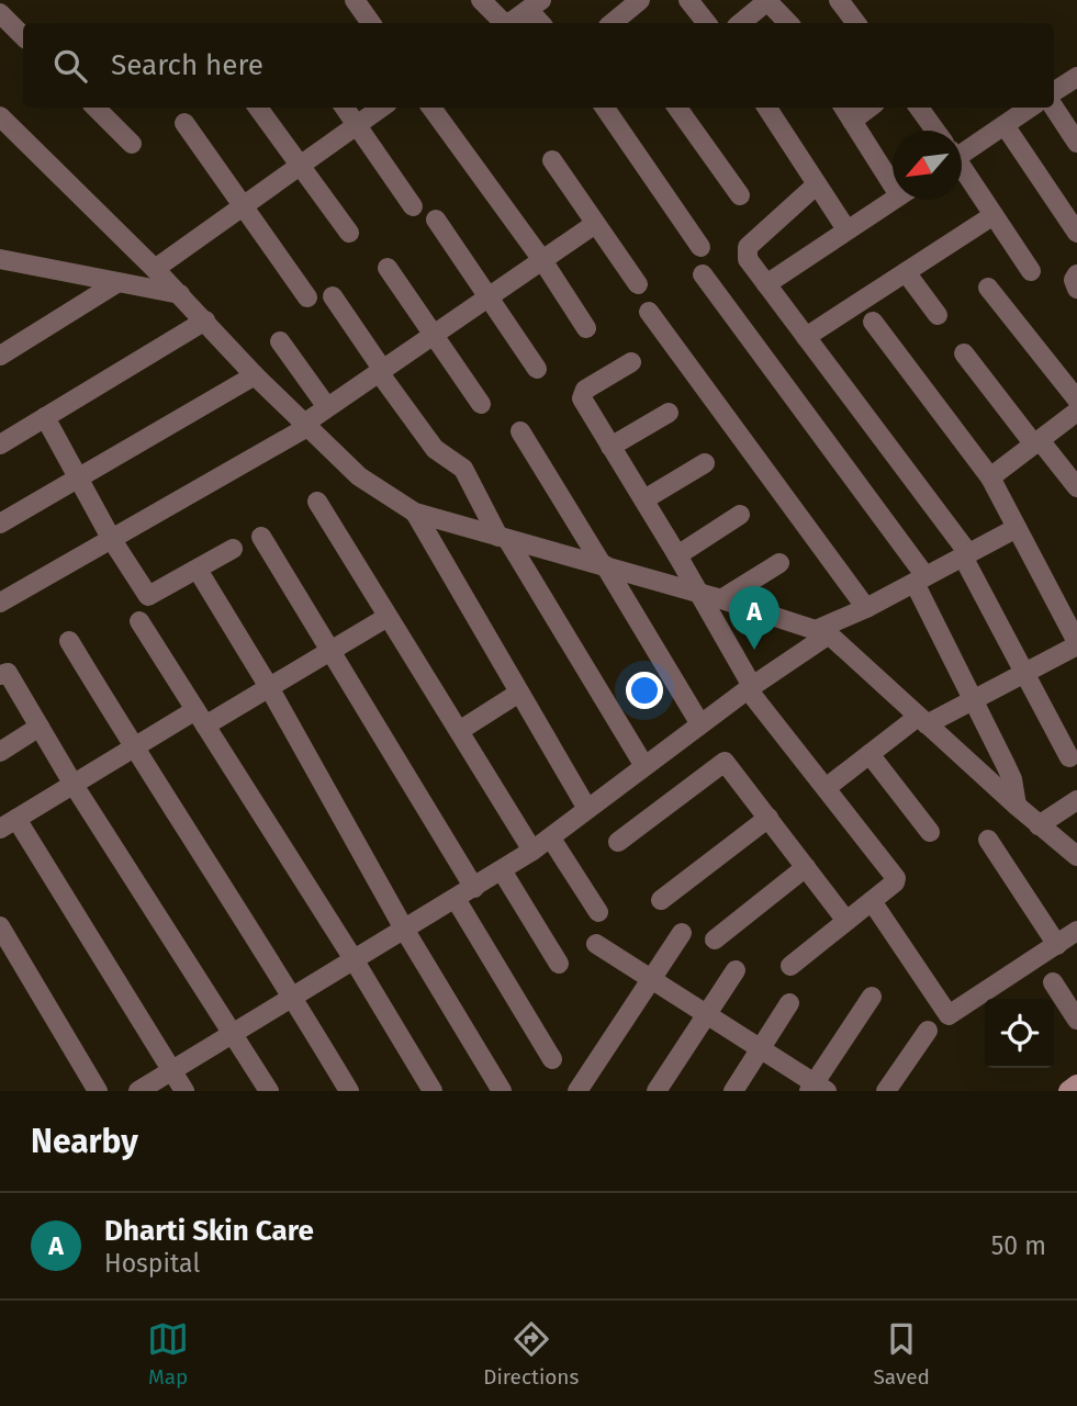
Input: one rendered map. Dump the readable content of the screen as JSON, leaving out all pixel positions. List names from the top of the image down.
{
  "north": "bottom left",
  "page": {
    "search": "Search here",
    "pins": "A",
    "heading": "Nearby",
    "list": [
      {
        "mark": "A",
        "name": "Dharti Skin Care",
        "note": "Hospital",
        "value": "50 m"
      }
    ],
    "nav": ["Map", "Directions", "Saved"]
  }
}
